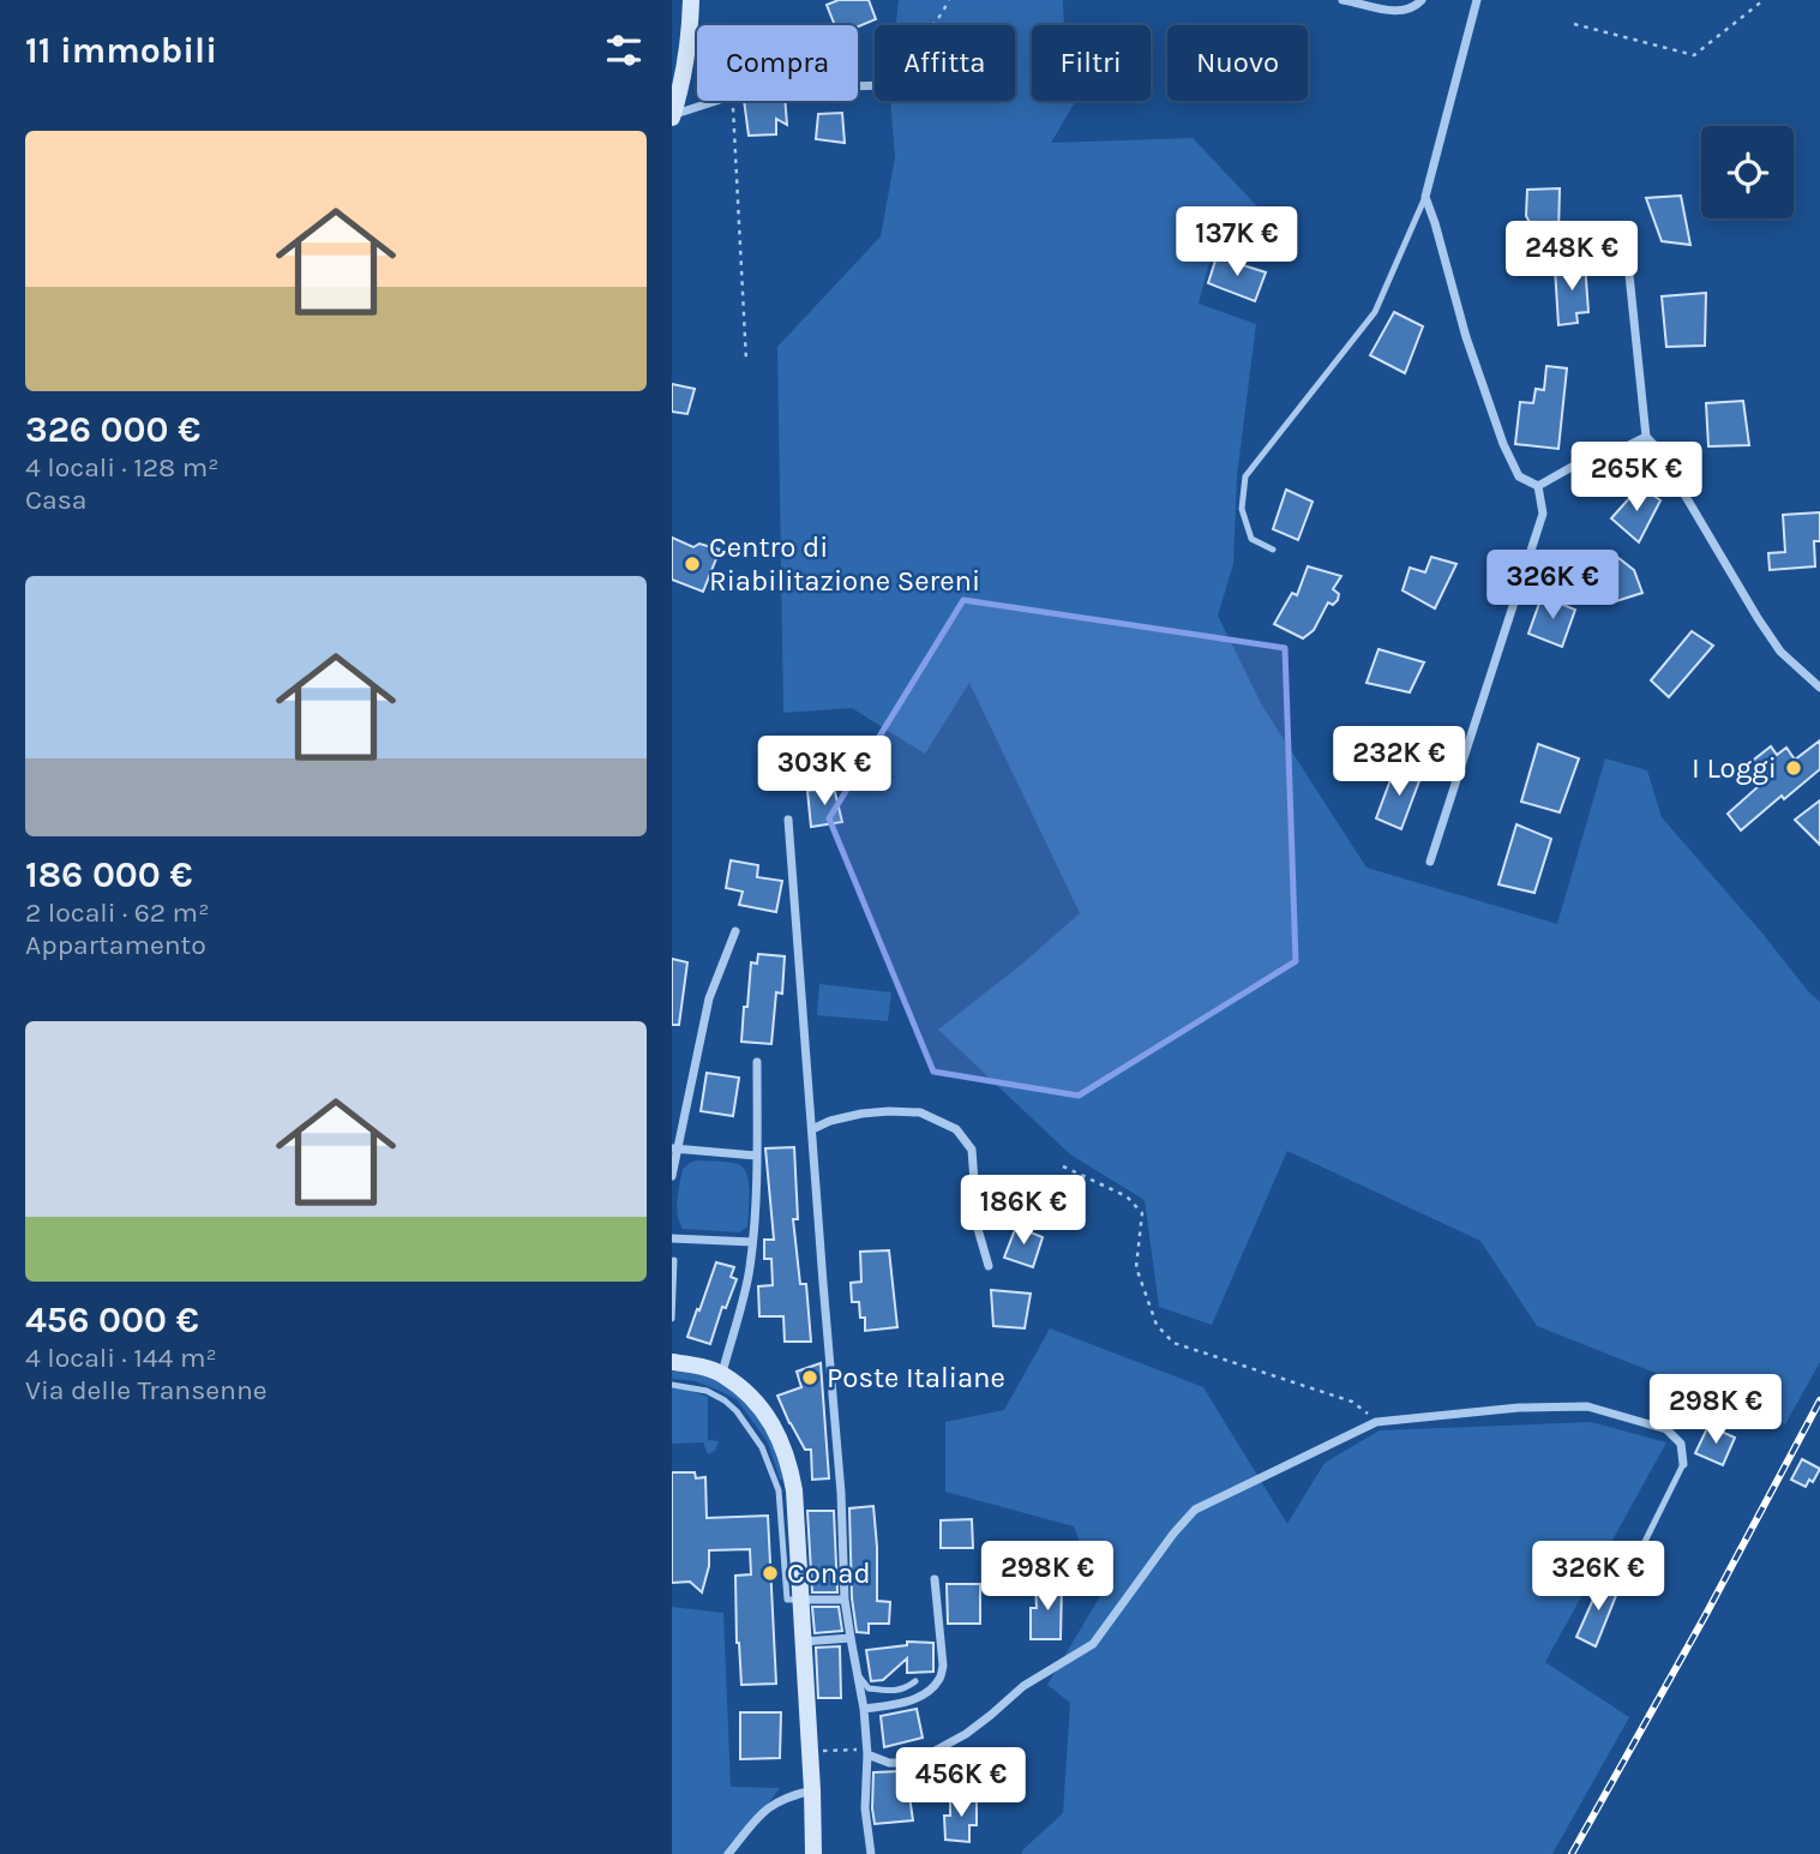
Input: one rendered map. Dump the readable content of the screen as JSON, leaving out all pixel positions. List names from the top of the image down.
{
  "places": [
    "Centro di Riabilitazione Sereni",
    "I Loggi",
    "Poste Italiane",
    "Conad"
  ],
  "page": {
    "heading": "11 immobili",
    "chip": [
      "Compra",
      "Affitta",
      "Filtri",
      "Nuovo"
    ],
    "list": [
      {
        "name": "326 000 €",
        "note": "4 locali · 128 m² · Casa"
      },
      {
        "name": "186 000 €",
        "note": "2 locali · 62 m² · Appartamento"
      },
      {
        "name": "456 000 €",
        "note": "4 locali · 144 m² · Via delle Transenne"
      }
    ],
    "price": [
      "137K €",
      "248K €",
      "265K €",
      "326K €",
      "232K €",
      "303K €",
      "186K €",
      "298K €",
      "298K €",
      "326K €",
      "456K €"
    ]
  }
}
